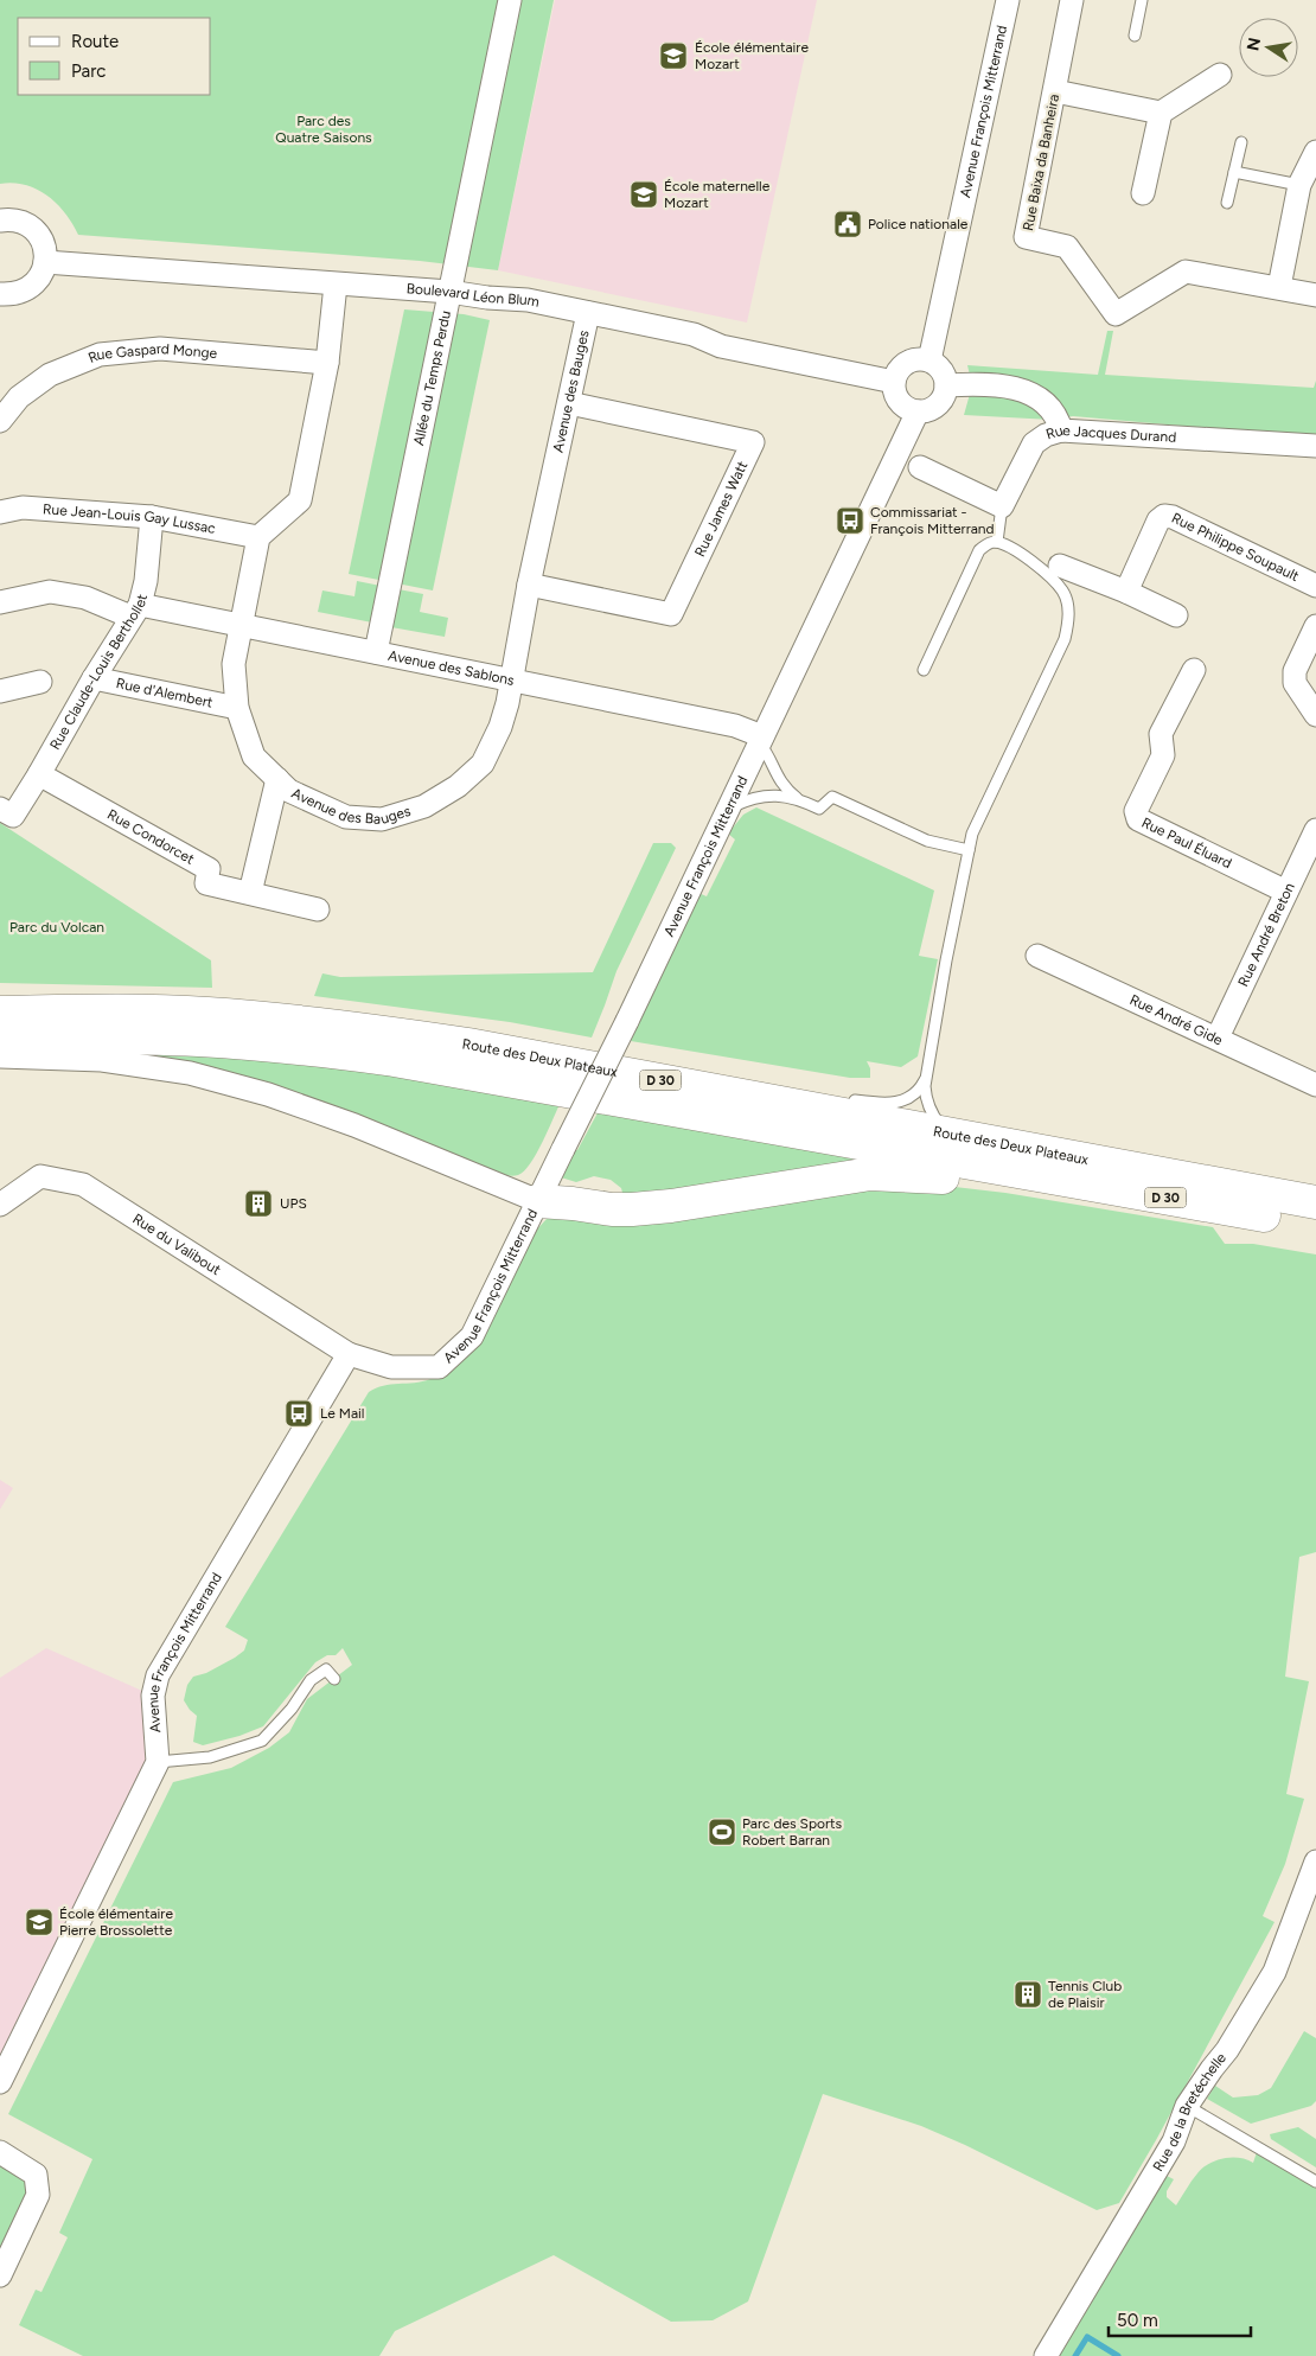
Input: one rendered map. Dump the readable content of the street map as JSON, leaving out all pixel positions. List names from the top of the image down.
{
  "streets": {
    "main road": ["Route des Deux Plateaux", "D 30"],
    "street": [
      "Avenue François Mitterrand",
      "Rue Baixa da Banheira",
      "Boulevard Léon Blum",
      "Rue Gaspard Monge",
      "Allée du Temps Perdu",
      "Avenue des Bauges",
      "Rue Jacques Durand",
      "Rue James Watt",
      "Rue Jean-Louis Gay Lussac",
      "Rue Philippe Soupault",
      "Avenue des Sablons",
      "Rue Claude-Louis Berthollet",
      "Rue d'Alembert",
      "Rue Condorcet",
      "Rue Paul Éluard",
      "Rue André Breton",
      "Rue André Gide",
      "Rue du Valibout",
      "Rue de la Bretéchelle"
    ]
  },
  "crossings": [
    ["Avenue François Mitterrand", "Boulevard Léon Blum"],
    ["Avenue François Mitterrand", "Avenue des Sablons"],
    ["Avenue François Mitterrand", "Rue du Valibout"],
    ["Boulevard Léon Blum", "Allée du Temps Perdu"],
    ["Boulevard Léon Blum", "Avenue des Bauges"],
    ["Allée du Temps Perdu", "Avenue des Sablons"],
    ["Avenue des Bauges", "Rue James Watt"],
    ["Avenue des Bauges", "Rue Jean-Louis Gay Lussac"],
    ["Avenue des Bauges", "Avenue des Sablons"],
    ["Avenue des Bauges", "Rue d'Alembert"],
    ["Rue Jean-Louis Gay Lussac", "Rue Claude-Louis Berthollet"],
    ["Avenue des Sablons", "Rue Claude-Louis Berthollet"],
    ["Rue Claude-Louis Berthollet", "Rue d'Alembert"],
    ["Rue Claude-Louis Berthollet", "Rue Condorcet"],
    ["Rue Paul Éluard", "Rue André Breton"],
    ["Rue André Breton", "Rue André Gide"]
  ],
  "parks": ["Parc des Quatre Saisons", "Parc du Volcan"],
  "places": {
    "school or university": ["École élémentaire Mozart", "École maternelle Mozart", "École élémentaire Pierre Brossolette"],
    "public building": ["Police nationale"],
    "bus stop": ["Commissariat - François Mitterrand", "Le Mail"],
    "building": ["UPS", "Tennis Club de Plaisir"],
    "sports": ["Parc des Sports Robert Barran"]
  },
  "legend": ["Route", "Parc"],
  "scale_bar": "50 m",
  "north": "left"
}
